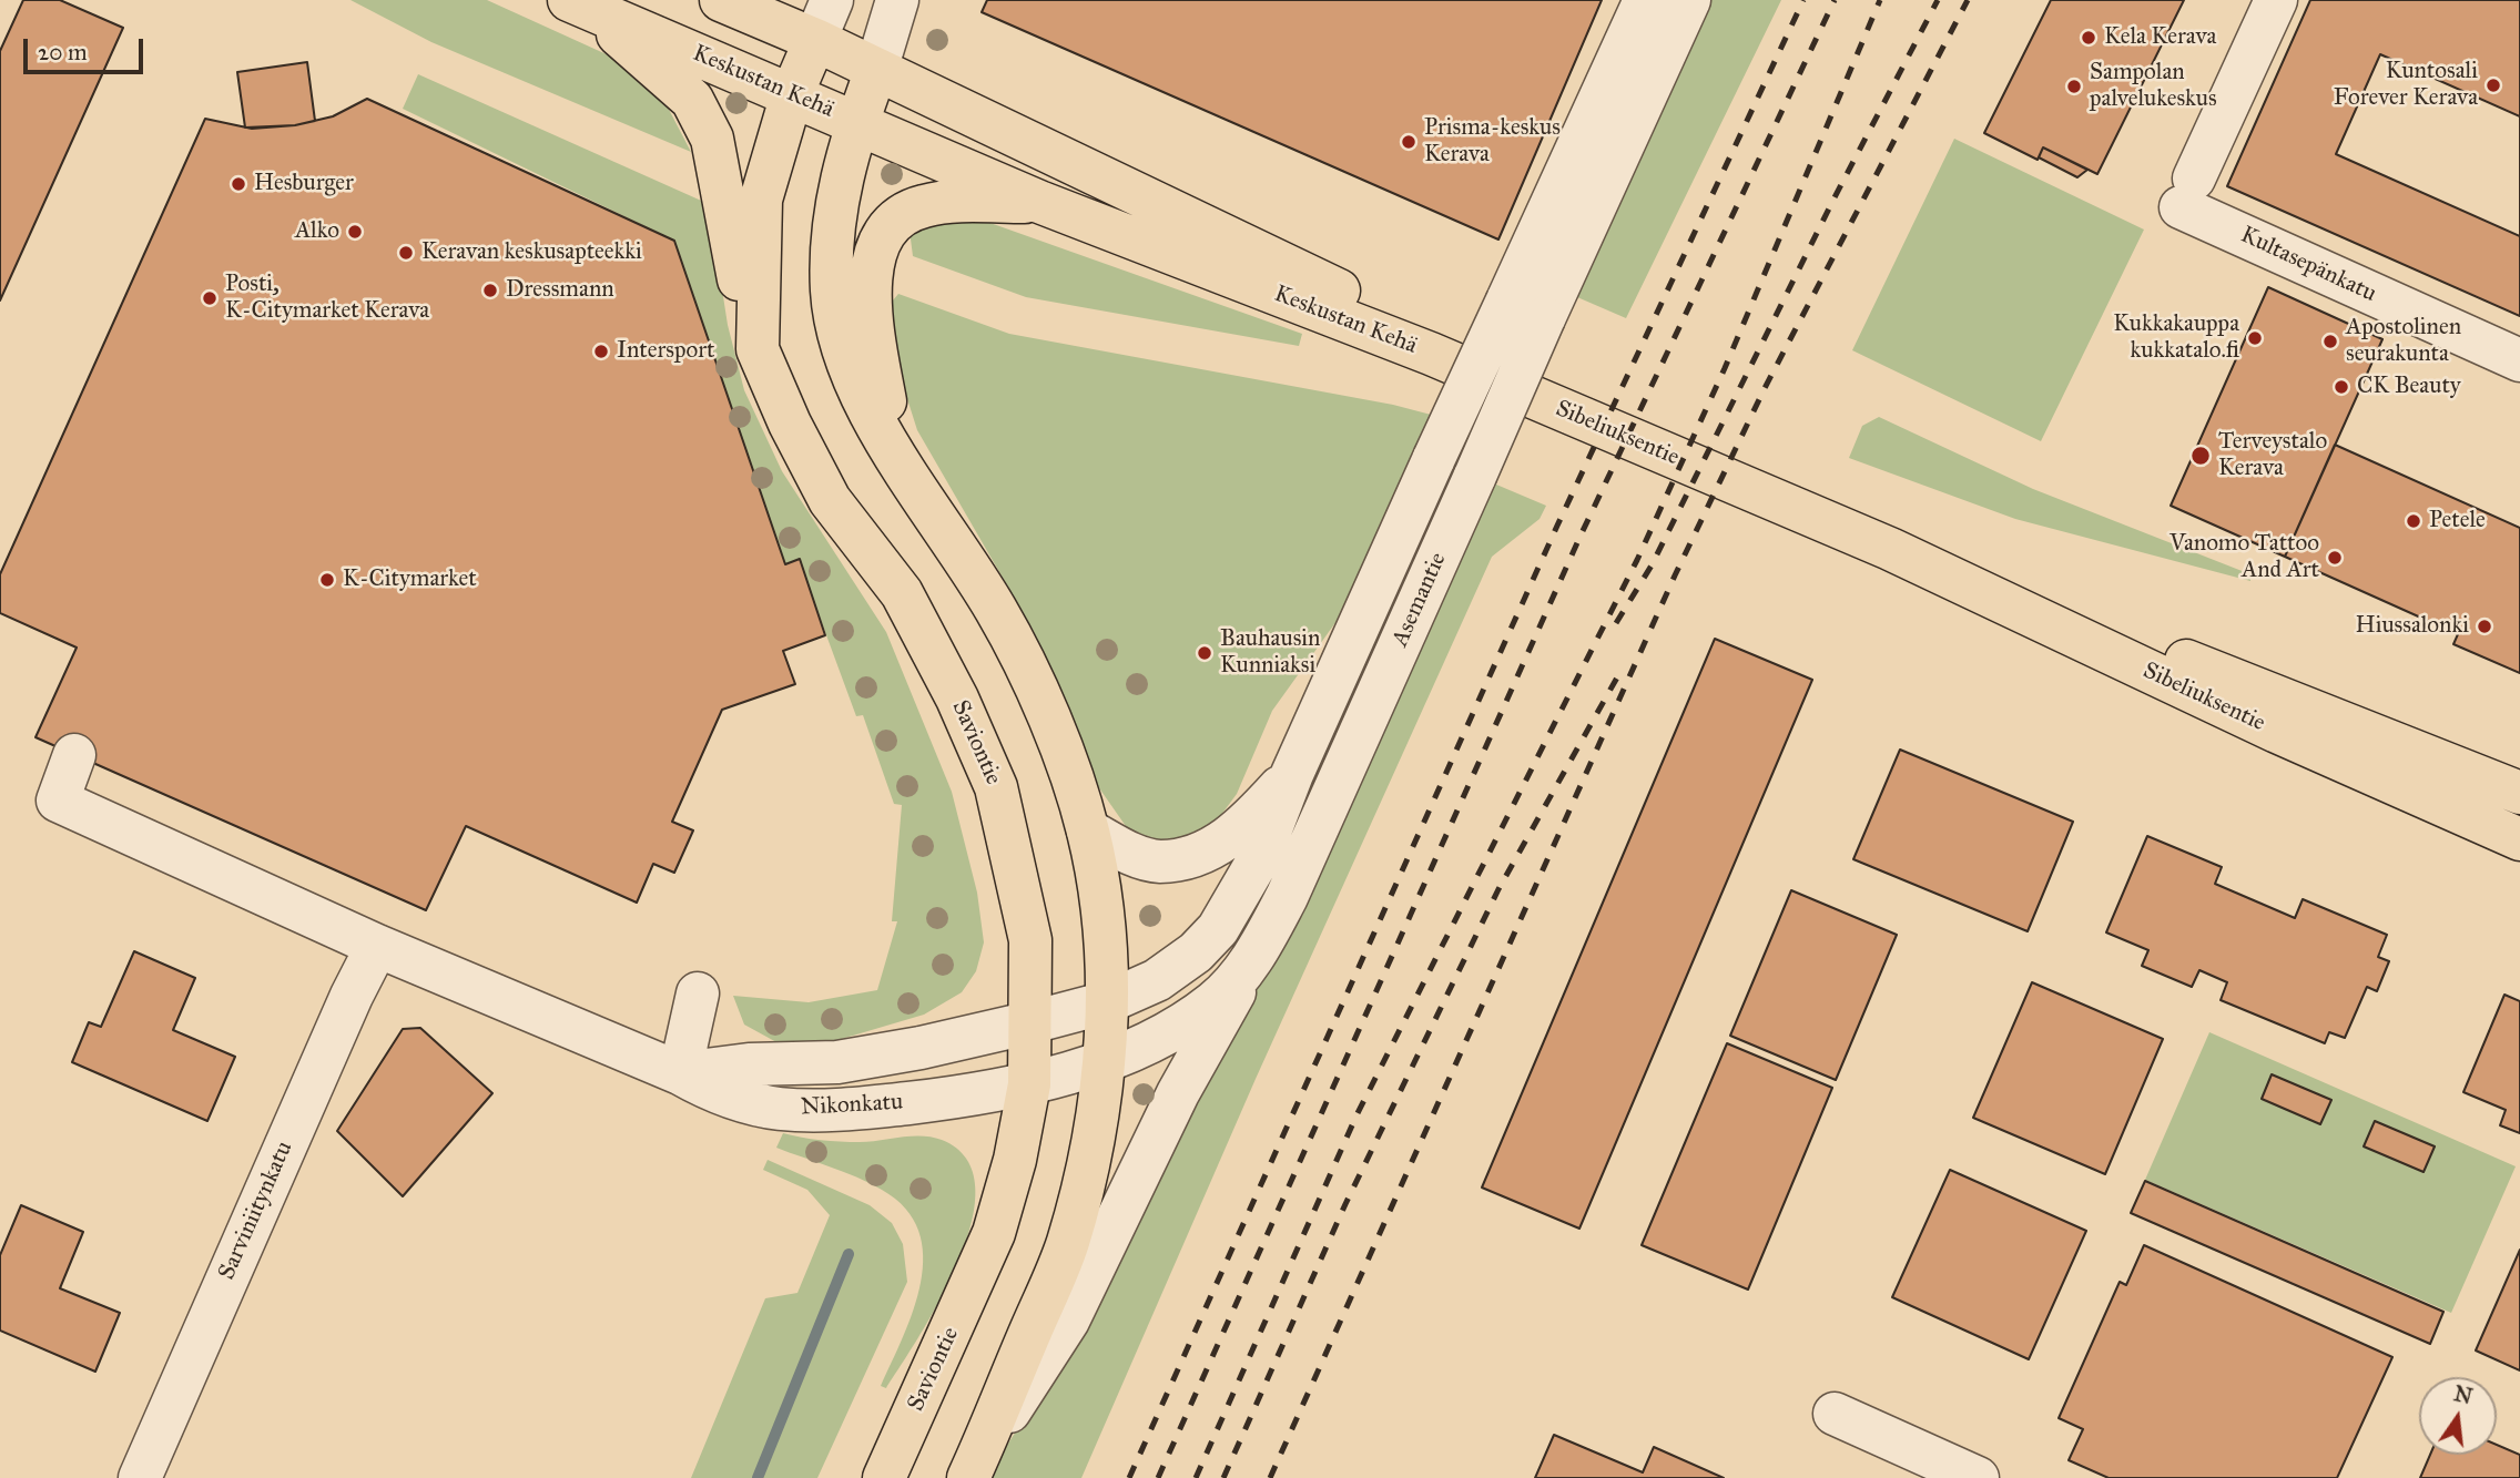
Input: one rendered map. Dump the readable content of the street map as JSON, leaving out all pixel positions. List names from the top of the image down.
{
  "streets": {
    "main road": ["Keskustan Kehä", "Sibeliuksentie", "Saviontie"],
    "street": [
      "Kultasepänkatu",
      "Asemantie",
      "Nikonkatu",
      "Sarviniitynkatu"
    ]
  },
  "crossings": [
    ["Keskustan Kehä", "Sibeliuksentie"],
    ["Keskustan Kehä", "Saviontie"],
    ["Asemantie", "Saviontie"],
    ["Asemantie", "Nikonkatu"],
    ["Saviontie", "Nikonkatu"],
    ["Nikonkatu", "Sarviniitynkatu"]
  ],
  "places": [
    "Kela Kerava",
    "Kuntosali Forever Kerava",
    "Sampolan palvelukeskus",
    "Prisma-keskus Kerava",
    "Hesburger",
    "Alko",
    "Keravan keskusapteekki",
    "Dressmann",
    "Posti, K-Citymarket Kerava",
    "Kukkakauppa kukkatalo.fi",
    "Apostolinen seurakunta",
    "Intersport",
    "CK Beauty",
    "Terveystalo Kerava",
    "Petele",
    "Vanomo Tattoo And Art",
    "K-Citymarket",
    "Hiussalonki",
    "Bauhausin Kunniaksi"
  ],
  "scale_bar": "20 m",
  "north": "top"
}
